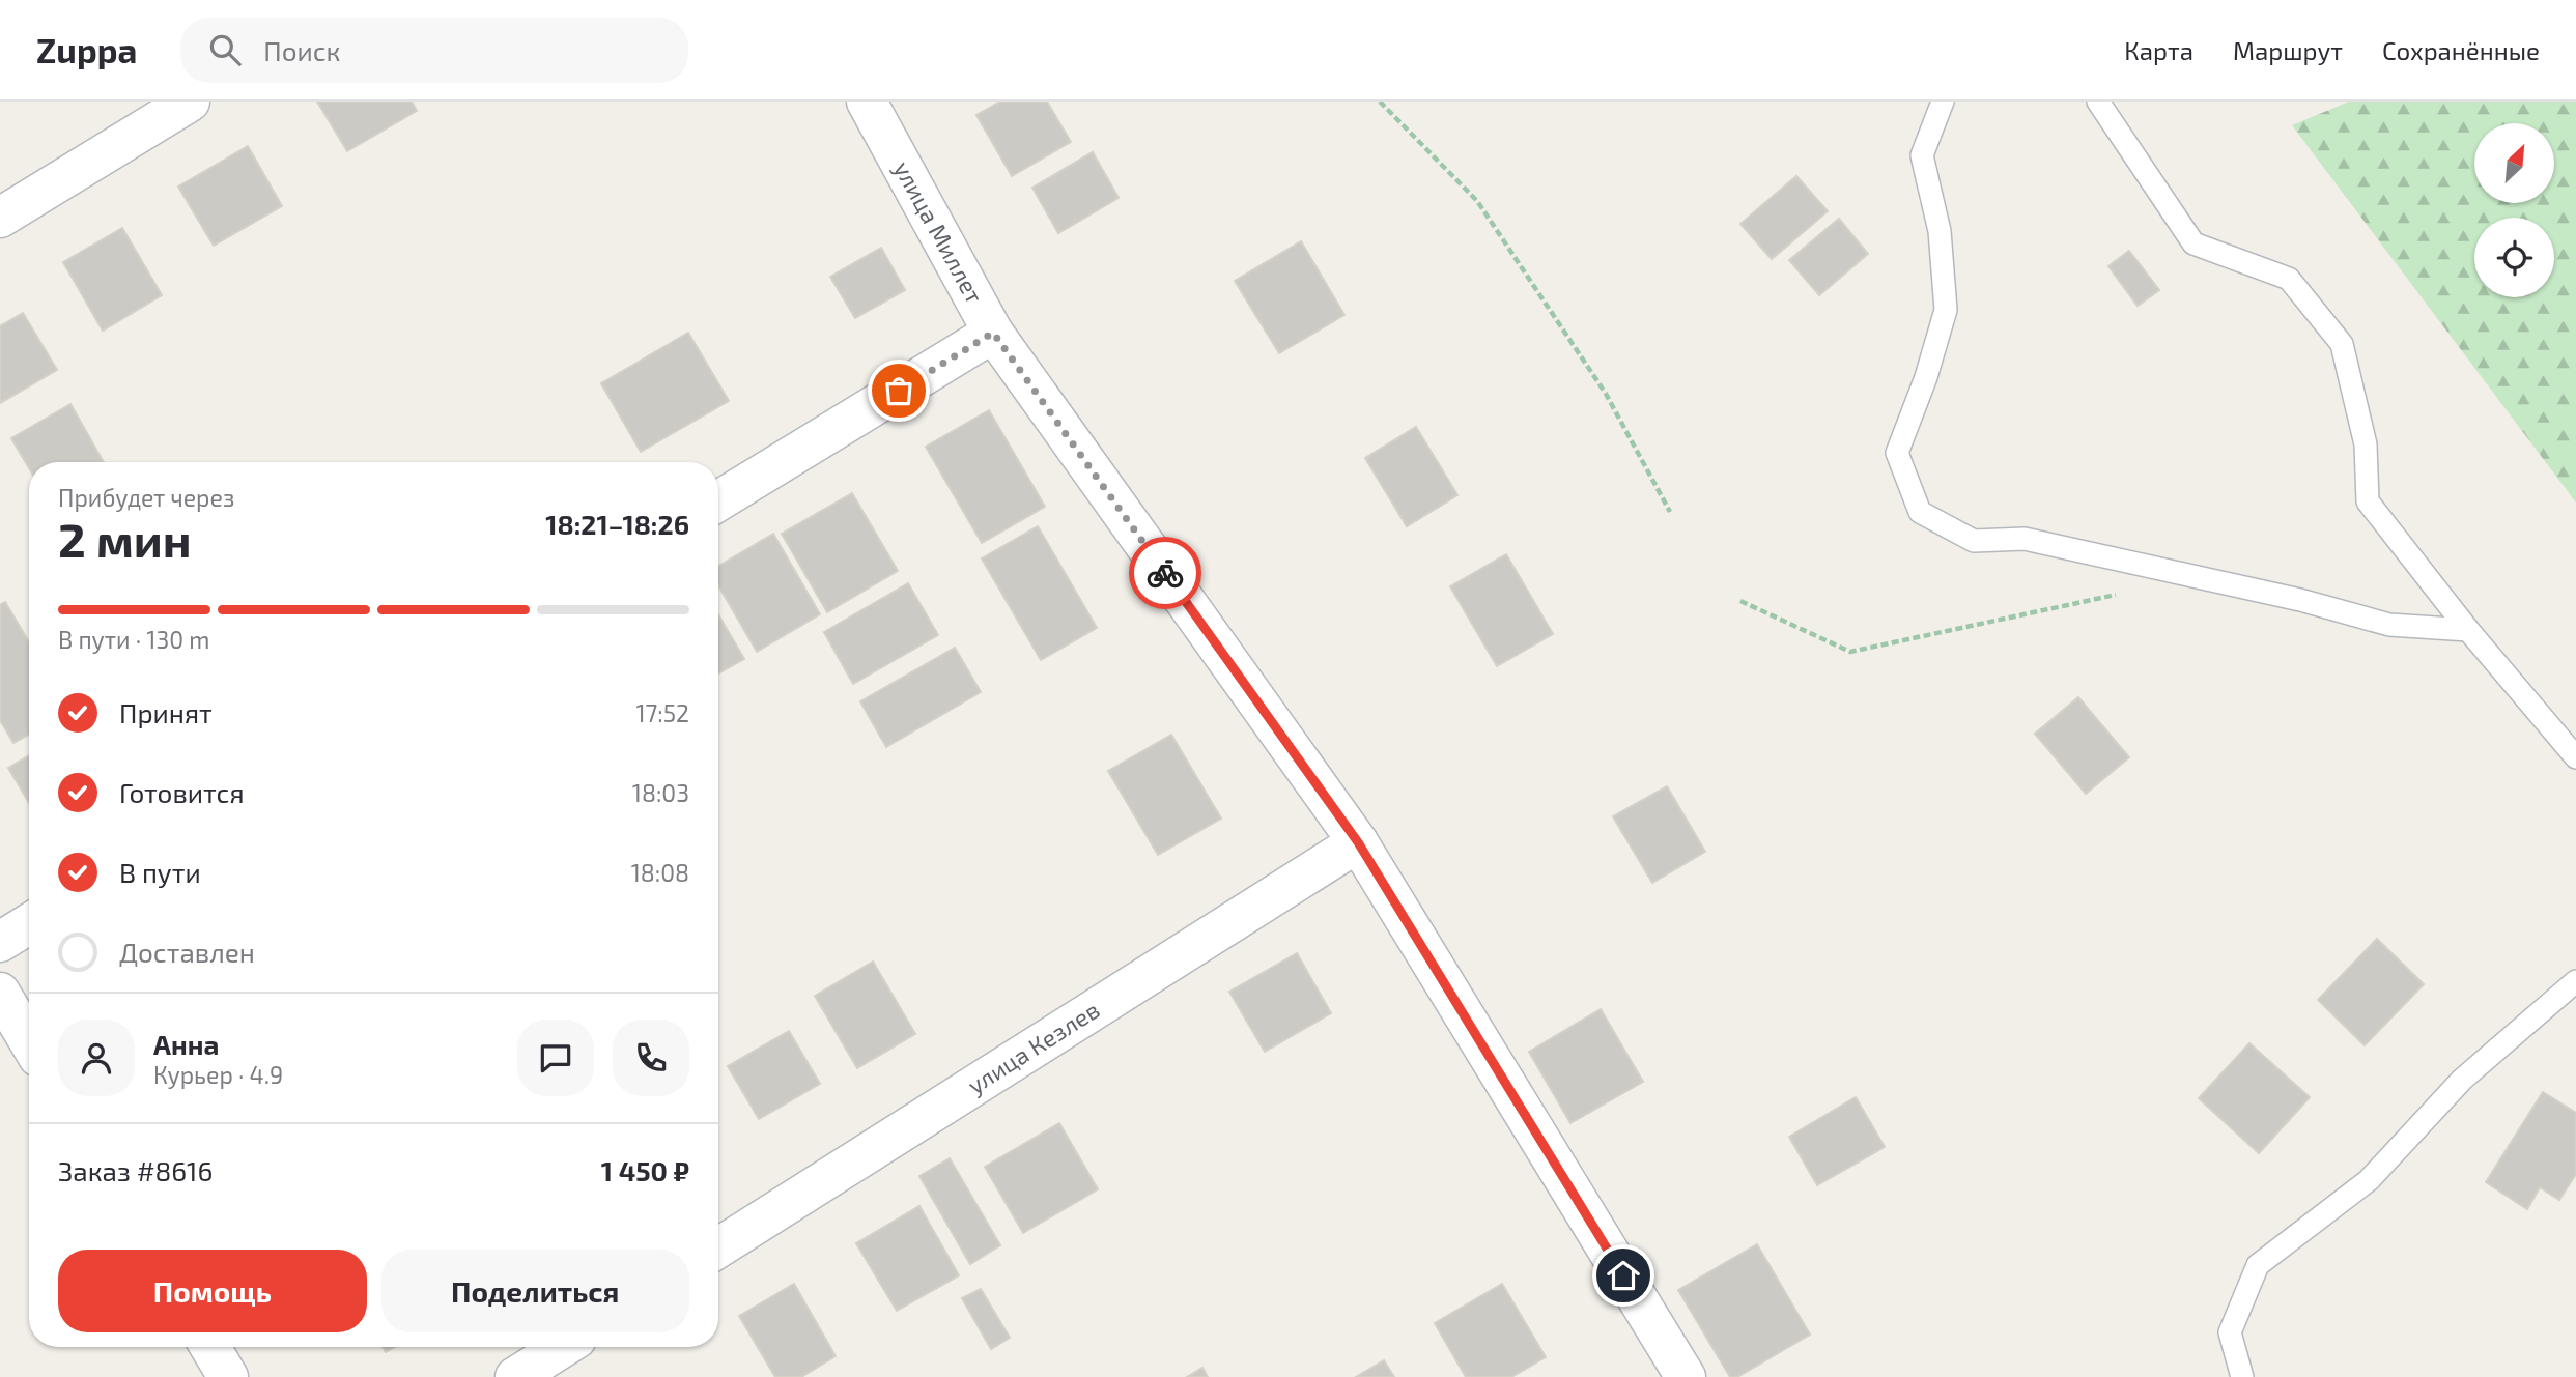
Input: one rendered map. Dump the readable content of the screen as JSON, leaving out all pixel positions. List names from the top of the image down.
{
  "streets": {
    "street": ["улица Миллет", "улица Кезлев"]
  },
  "crossings": [
    ["улица Миллет", "улица Кезлев"]
  ],
  "north": "top right",
  "page": {
    "header": "Zuppa",
    "search": "Поиск",
    "nav": ["Карта", "Маршрут", "Сохранённые"],
    "heading": ["2 мин", "Прибудет через", "18:21–18:26"],
    "panel": [
      "Анна",
      "Курьер · 4.9",
      "Заказ #8616",
      "1 450 ₽"
    ],
    "bar": "В пути · 130 m",
    "list": [
      ["Принят", "17:52"],
      ["Готовится", "18:03"],
      ["В пути", "18:08"],
      "Доставлен"
    ],
    "buttons": ["Помощь", "Поделиться"]
  }
}
